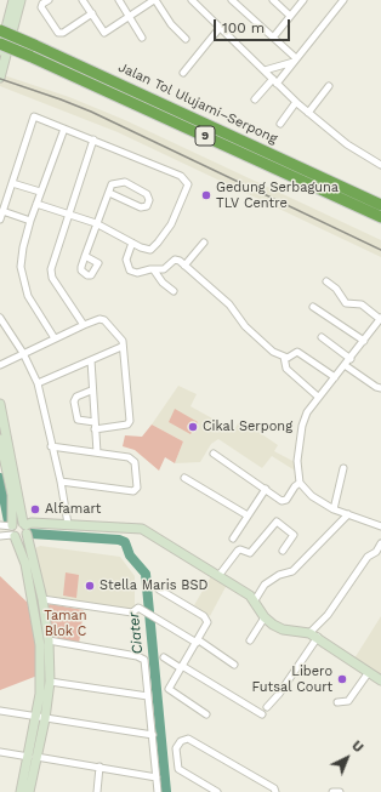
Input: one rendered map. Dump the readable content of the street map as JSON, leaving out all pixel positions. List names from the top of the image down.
{
  "streets": {
    "highway": ["Jalan Tol Ulujami–Serpong", "9"]
  },
  "water": ["Ciater"],
  "parks": ["Taman Blok C"],
  "places": [
    "Gedung Serbaguna TLV Centre",
    "Cikal Serpong",
    "Alfamart",
    "Stella Maris BSD",
    "Libero Futsal Court"
  ],
  "scale_bar": "100 m",
  "north": "top right"
}
